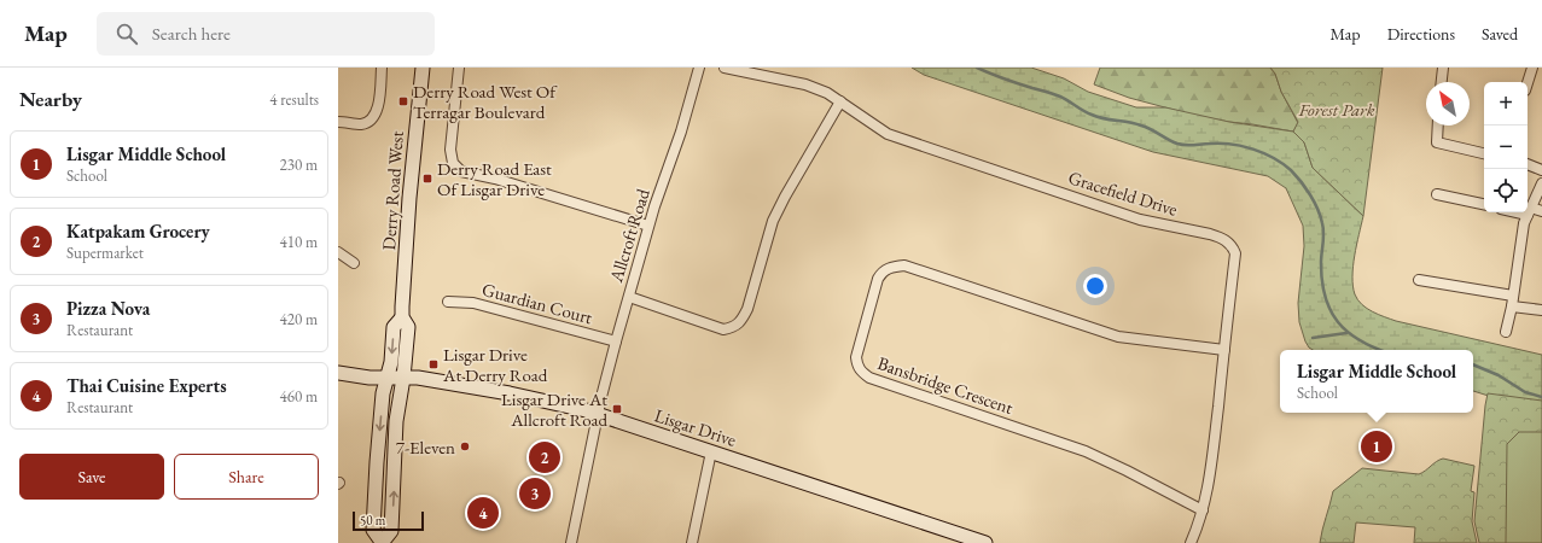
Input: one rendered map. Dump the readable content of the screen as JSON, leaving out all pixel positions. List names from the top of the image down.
{
  "streets": {
    "main road": ["Derry Road West", "Lisgar Drive"],
    "street": [
      "Gracefield Drive",
      "Allcroft Road",
      "Guardian Court",
      "Bansbridge Crescent"
    ]
  },
  "crossings": [
    ["Derry Road West", "Lisgar Drive"],
    ["Gracefield Drive", "Bansbridge Crescent"],
    ["Allcroft Road", "Guardian Court"],
    ["Allcroft Road", "Lisgar Drive"]
  ],
  "parks": ["Forest Park"],
  "places": {
    "transit": [
      "Derry Road West Of Terragar Boulevard",
      "Derry Road East Of Lisgar Drive",
      "Lisgar Drive At Derry Road",
      "Lisgar Drive At Allcroft Road"
    ],
    "other": ["7-Eleven"]
  },
  "scale_bar": "50 m",
  "north": "top left",
  "page": {
    "header": "Map",
    "search": "Search here",
    "nav": ["Map", "Directions", "Saved"],
    "heading": ["Nearby", "4 results"],
    "map_buttons": ["+", "−"],
    "list": [
      {
        "mark": "1",
        "name": "Lisgar Middle School",
        "note": "School",
        "value": "230 m"
      },
      {
        "mark": "2",
        "name": "Katpakam Grocery",
        "note": "Supermarket",
        "value": "410 m"
      },
      {
        "mark": "3",
        "name": "Pizza Nova",
        "note": "Restaurant",
        "value": "420 m"
      },
      {
        "mark": "4",
        "name": "Thai Cuisine Experts",
        "note": "Restaurant",
        "value": "460 m"
      }
    ],
    "popup": ["Lisgar Middle School", "School"],
    "pins": [
      "1",
      "2",
      "3",
      "4"
    ],
    "buttons": ["Save", "Share"],
    "scale": "50 m"
  }
}
